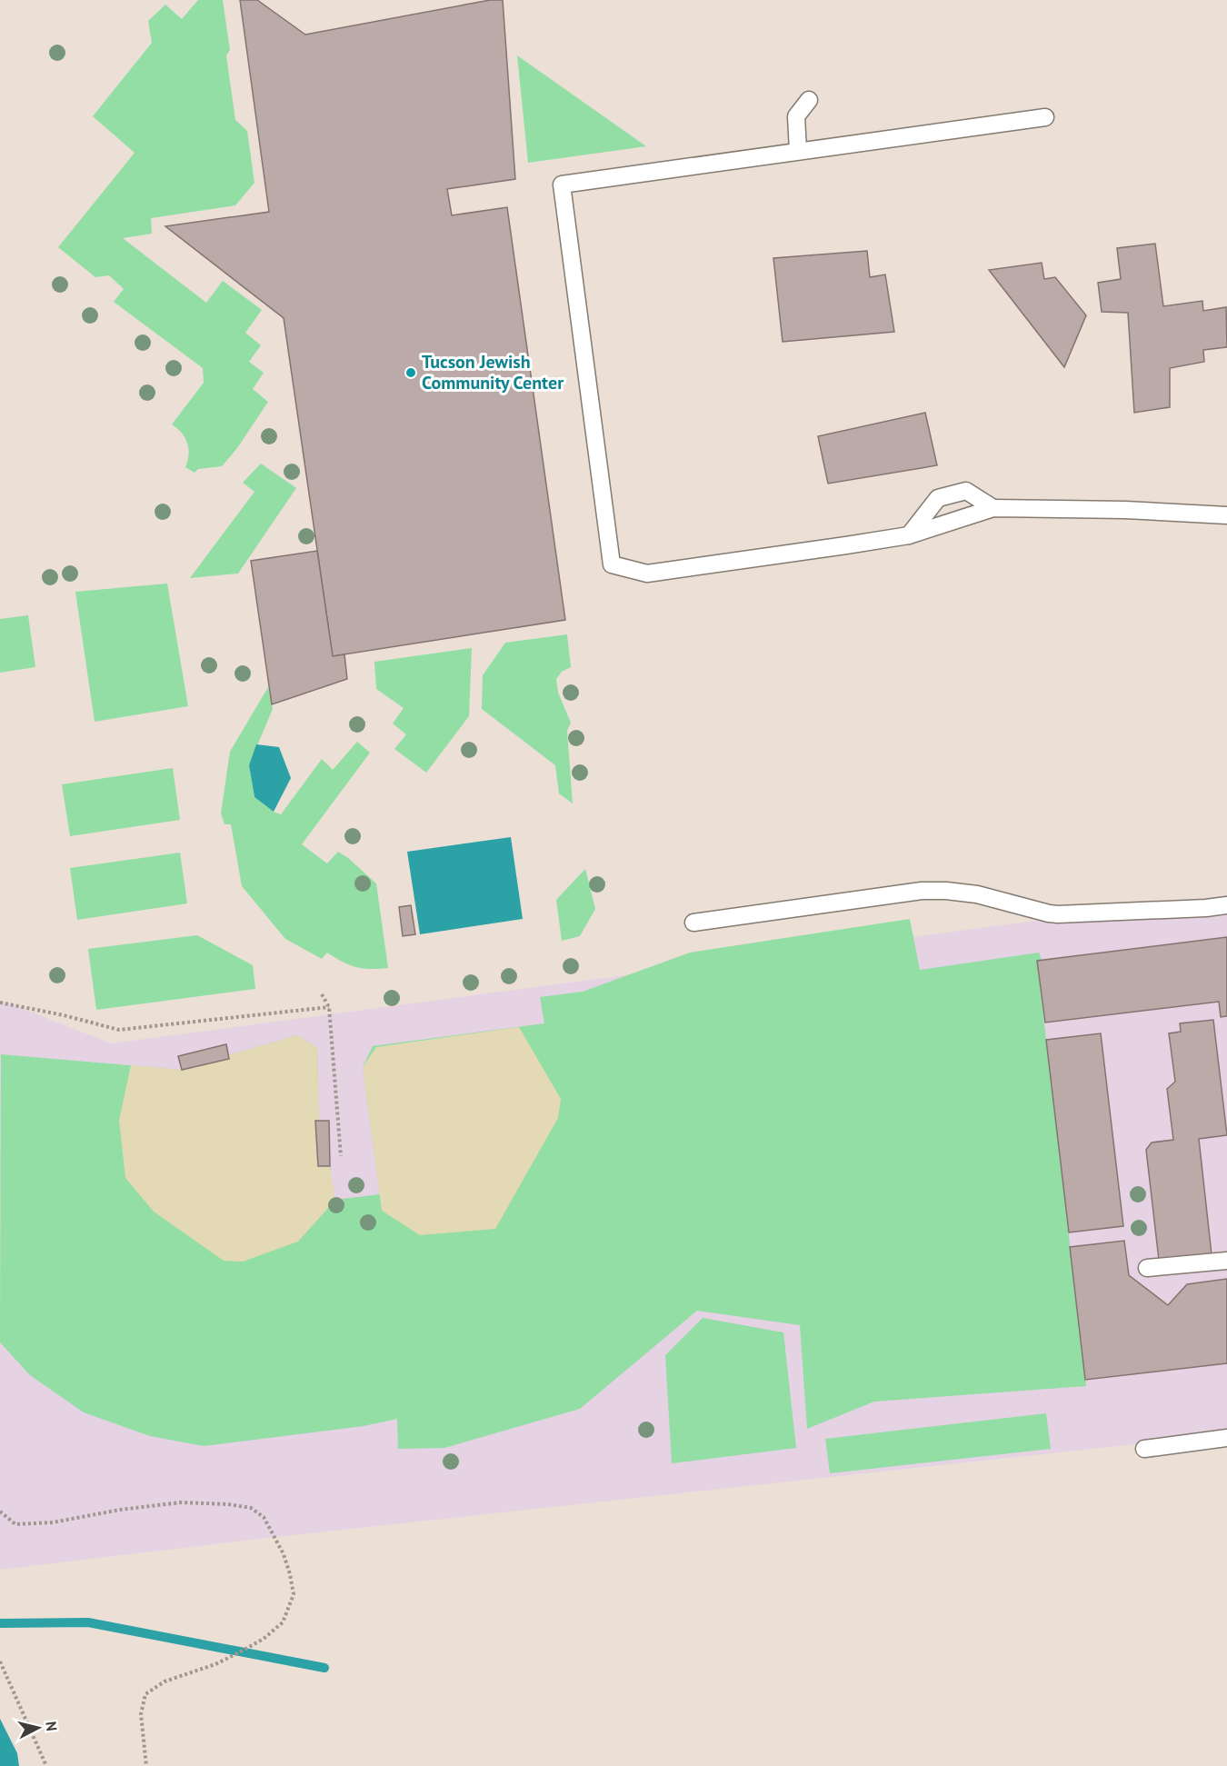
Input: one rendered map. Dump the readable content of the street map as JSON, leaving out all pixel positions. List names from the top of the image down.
{
  "places": ["Tucson Jewish Community Center"],
  "north": "right"
}
